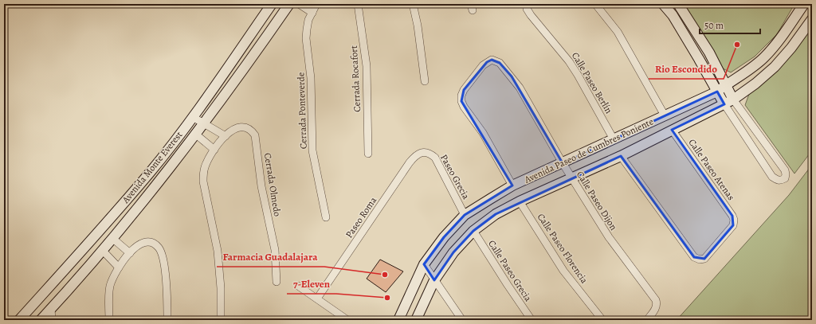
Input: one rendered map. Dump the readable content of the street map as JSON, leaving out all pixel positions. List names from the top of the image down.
{
  "streets": {
    "street": [
      "Cerrada Rocafort",
      "Calle Paseo Berlín",
      "Cerrada Ponteverde",
      "Avenida Paseo de Cumbres Poniente",
      "Avenida Monte Everest",
      "Calle Paseo Atenas",
      "Paseo Grecia",
      "Cerrada Olmedo",
      "Calle Paseo Dijon",
      "Paseo Roma",
      "Calle Paseo Florencia",
      "Calle Paseo Grecia"
    ]
  },
  "crossings": [
    ["Calle Paseo Berlín", "Avenida Paseo de Cumbres Poniente"],
    ["Avenida Paseo de Cumbres Poniente", "Calle Paseo Atenas"],
    ["Avenida Paseo de Cumbres Poniente", "Paseo Grecia"],
    ["Avenida Paseo de Cumbres Poniente", "Calle Paseo Dijon"],
    ["Avenida Paseo de Cumbres Poniente", "Calle Paseo Florencia"],
    ["Avenida Paseo de Cumbres Poniente", "Calle Paseo Grecia"],
    ["Paseo Grecia", "Paseo Roma"]
  ],
  "places": ["Rio Escondido", "Farmacia Guadalajara", "7-Eleven"],
  "scale_bar": "50 m"
}
